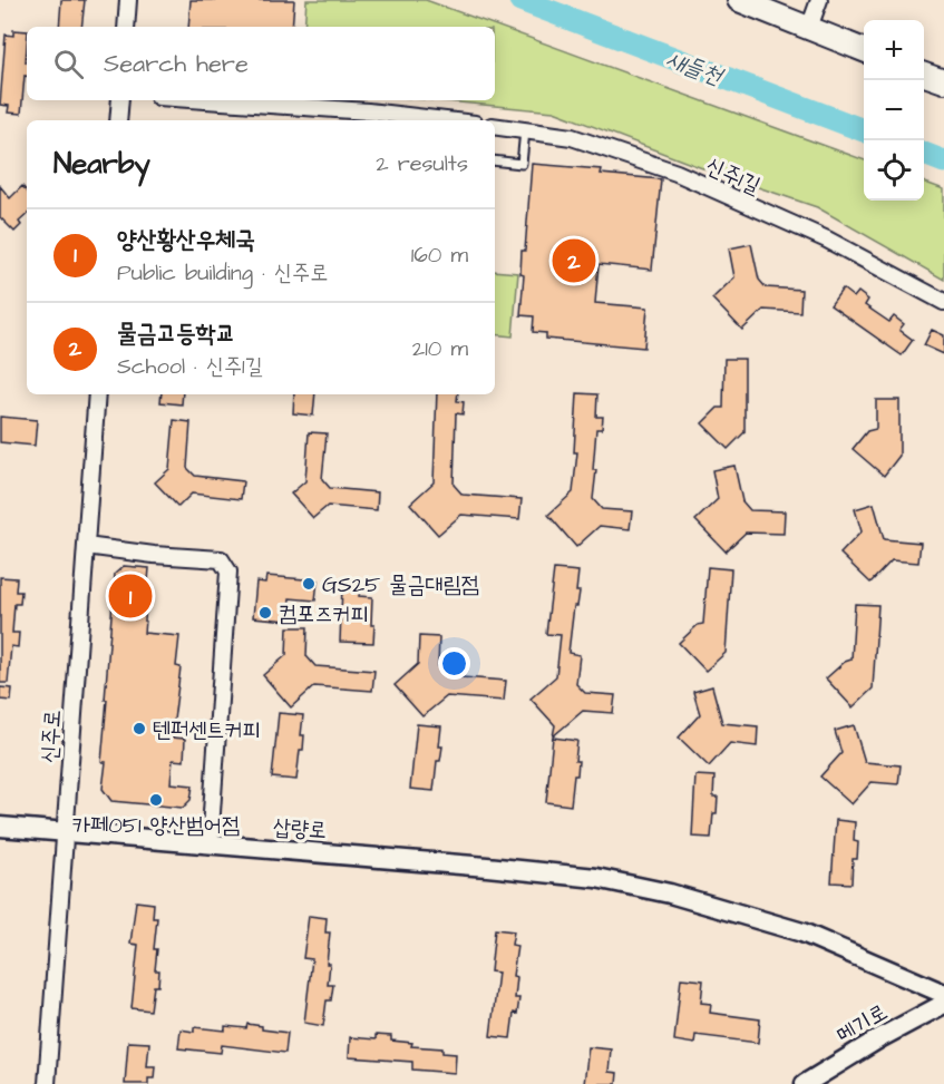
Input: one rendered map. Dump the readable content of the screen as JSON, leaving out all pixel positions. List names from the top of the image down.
{
  "streets": {
    "street": [
      "신주1길",
      "신주로",
      "삽량로",
      "메기로"
    ]
  },
  "crossings": [
    ["신주로", "삽량로"]
  ],
  "water": ["새들천"],
  "places": [
    "GS25 물금대림점",
    "컴포즈커피",
    "텐퍼센트커피",
    "카페051 양산범어점"
  ],
  "page": {
    "map_buttons": ["+", "−"],
    "search": "Search here",
    "heading": ["Nearby", "2 results"],
    "list": [
      {
        "mark": "1",
        "name": "양산황산우체국",
        "note": "Public building · 신주로",
        "value": "160 m"
      },
      {
        "mark": "2",
        "name": "물금고등학교",
        "note": "School · 신주1길",
        "value": "210 m"
      }
    ],
    "pins": ["2", "1"]
  }
}
